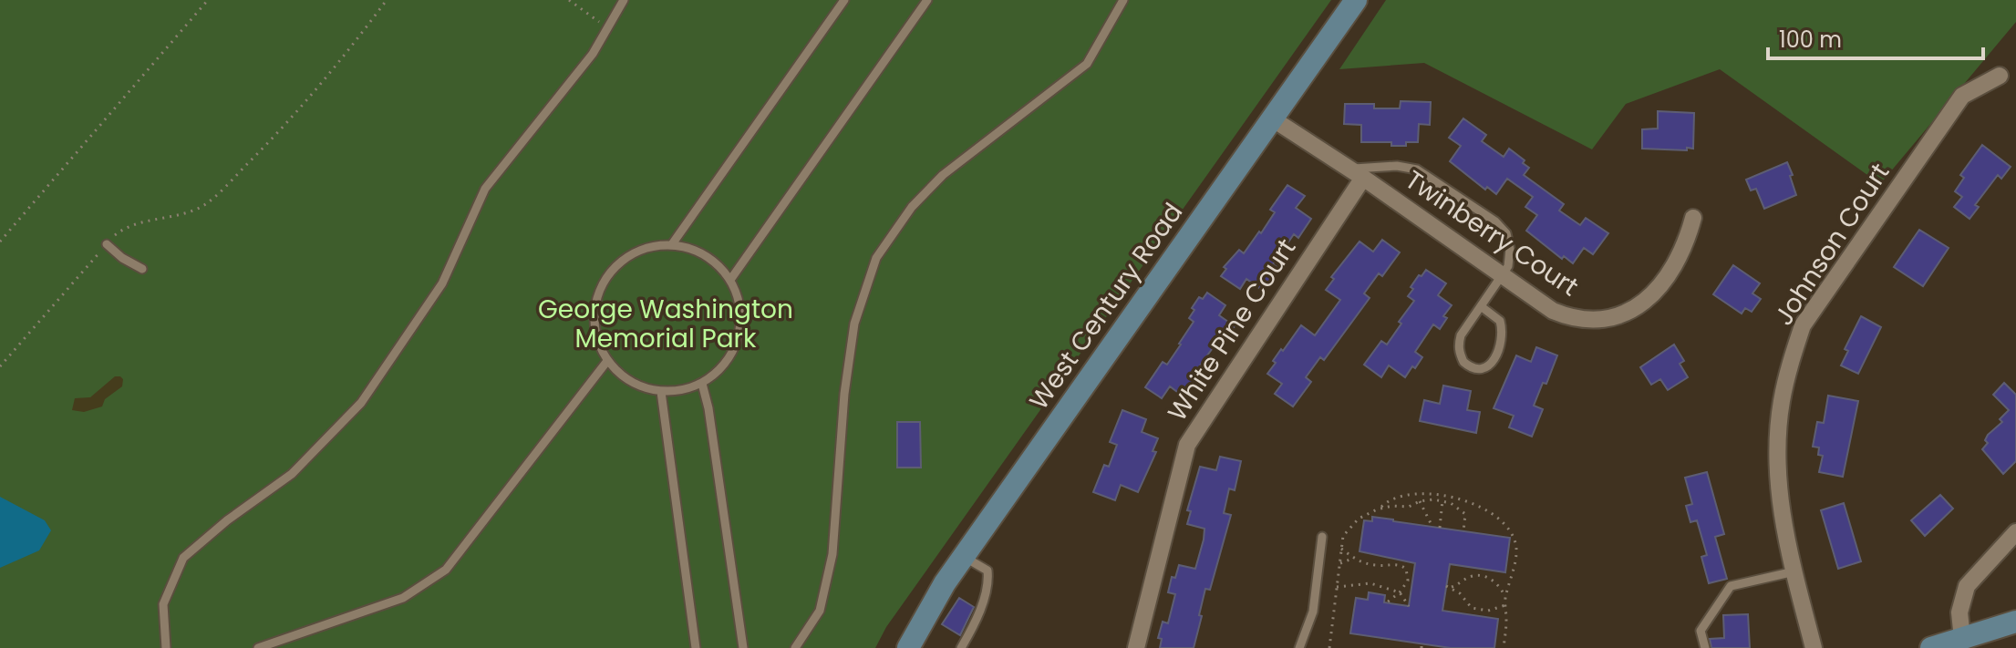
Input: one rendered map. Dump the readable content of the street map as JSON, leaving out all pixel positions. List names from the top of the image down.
{
  "streets": {
    "main road": ["West Century Road"],
    "street": ["Twinberry Court", "Johnson Court", "White Pine Court"]
  },
  "crossings": [
    ["Twinberry Court", "West Century Road"],
    ["Twinberry Court", "White Pine Court"]
  ],
  "parks": ["George Washington Memorial Park"],
  "scale_bar": "100 m"
}
